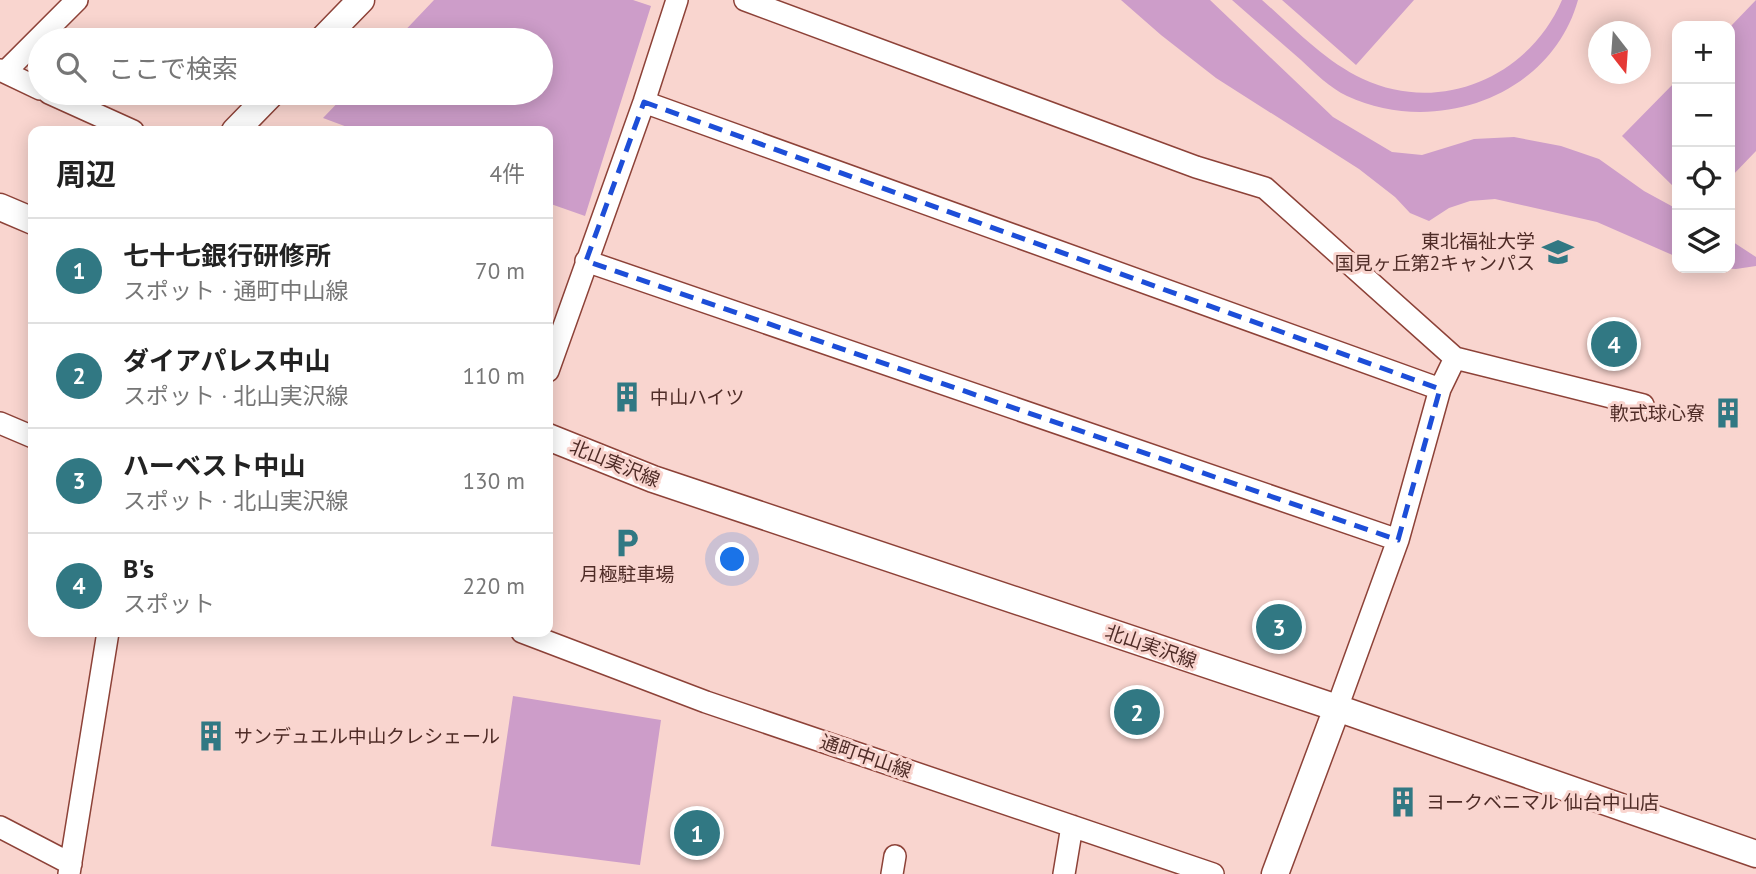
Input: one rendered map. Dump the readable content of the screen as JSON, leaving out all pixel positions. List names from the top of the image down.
{
  "streets": {
    "street": ["北山実沢線", "通町中山線"]
  },
  "places": {
    "school or university": ["東北福祉大学 国見ヶ丘第2キャンパス"],
    "building": [
      "中山ハイツ",
      "軟式球心寮",
      "サンデュエル中山クレシェール",
      "ヨークベニマル 仙台中山店"
    ],
    "parking": ["月極駐車場"]
  },
  "north": "bottom",
  "page": {
    "map_buttons": ["+", "−"],
    "search": "ここで検索",
    "heading": ["周辺", "4件"],
    "list": [
      {
        "mark": "1",
        "name": "七十七銀行研修所",
        "note": "スポット · 通町中山線",
        "value": "70 m"
      },
      {
        "mark": "2",
        "name": "ダイアパレス中山",
        "note": "スポット · 北山実沢線",
        "value": "110 m"
      },
      {
        "mark": "3",
        "name": "ハーベスト中山",
        "note": "スポット · 北山実沢線",
        "value": "130 m"
      },
      {
        "mark": "4",
        "name": "B's",
        "note": "スポット",
        "value": "220 m"
      }
    ],
    "pins": [
      "4",
      "3",
      "2",
      "1"
    ]
  }
}
